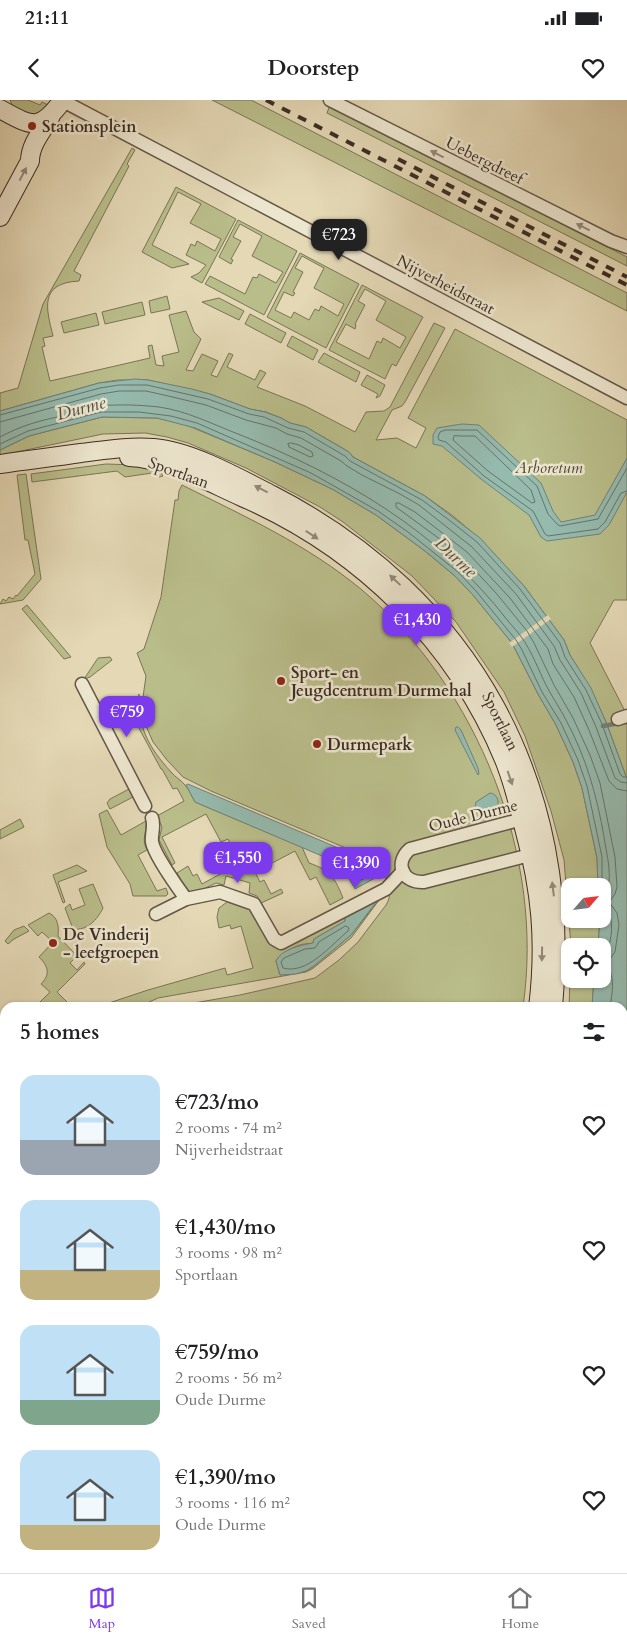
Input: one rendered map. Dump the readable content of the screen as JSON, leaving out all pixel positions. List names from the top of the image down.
{
  "streets": {
    "main road": ["Sportlaan"],
    "street": ["Uebergdreef", "Nijverheidstraat", "Oude Durme"]
  },
  "crossings": [
    ["Sportlaan", "Oude Durme"]
  ],
  "one_way": ["Uebergdreef"],
  "water": ["Durme"],
  "parks": ["Arboretum"],
  "places": [
    "Stationsplein",
    "Sport- en Jeugdcentrum Durmehal",
    "Durmepark",
    "De Vinderij - leefgroepen"
  ],
  "north": "top right",
  "page": {
    "status": "21:11",
    "header": "Doorstep",
    "price": [
      "€723",
      "€1,430",
      "€759",
      "€1,550",
      "€1,390"
    ],
    "heading": "5 homes",
    "list": [
      {
        "name": "€723/mo",
        "note": "2 rooms · 74 m² · Nijverheidstraat"
      },
      {
        "name": "€1,430/mo",
        "note": "3 rooms · 98 m² · Sportlaan"
      },
      {
        "name": "€759/mo",
        "note": "2 rooms · 56 m² · Oude Durme"
      },
      {
        "name": "€1,390/mo",
        "note": "3 rooms · 116 m² · Oude Durme"
      }
    ],
    "tabs": ["Map", "Saved", "Home"]
  }
}
